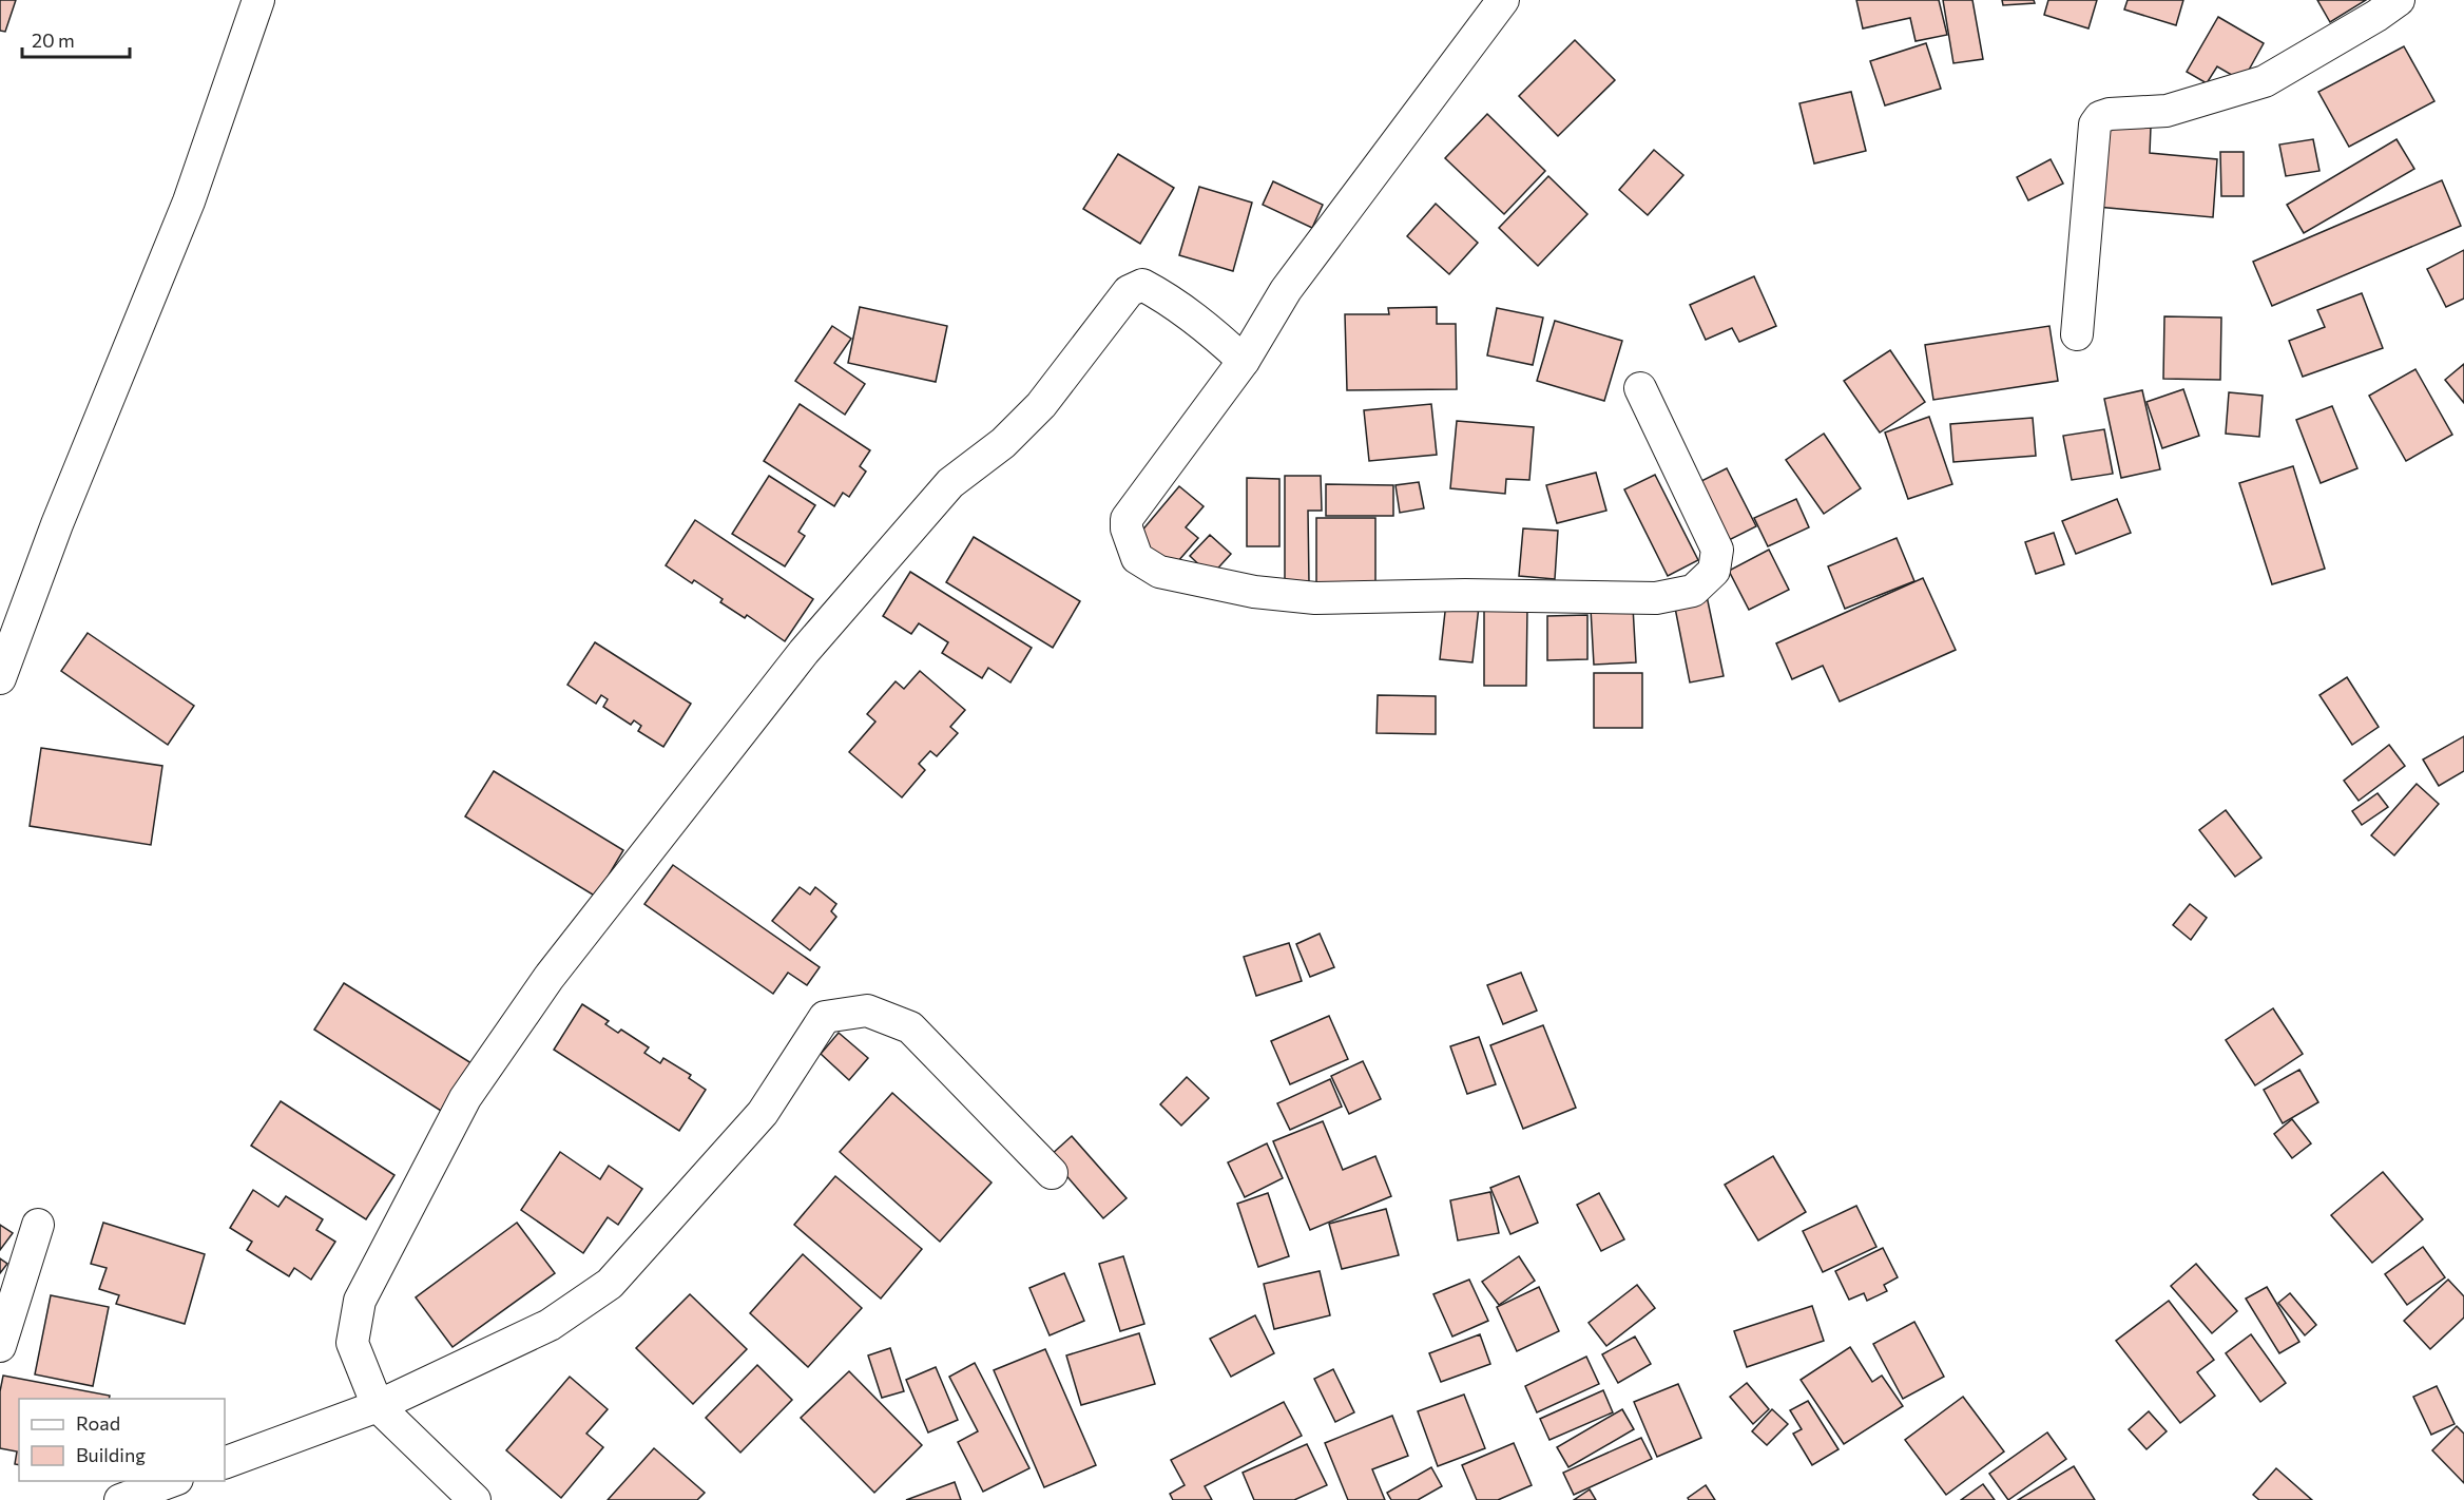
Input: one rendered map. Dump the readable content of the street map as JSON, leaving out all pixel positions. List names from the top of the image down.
{
  "legend": ["Road", "Building"],
  "scale_bar": "20 m"
}
